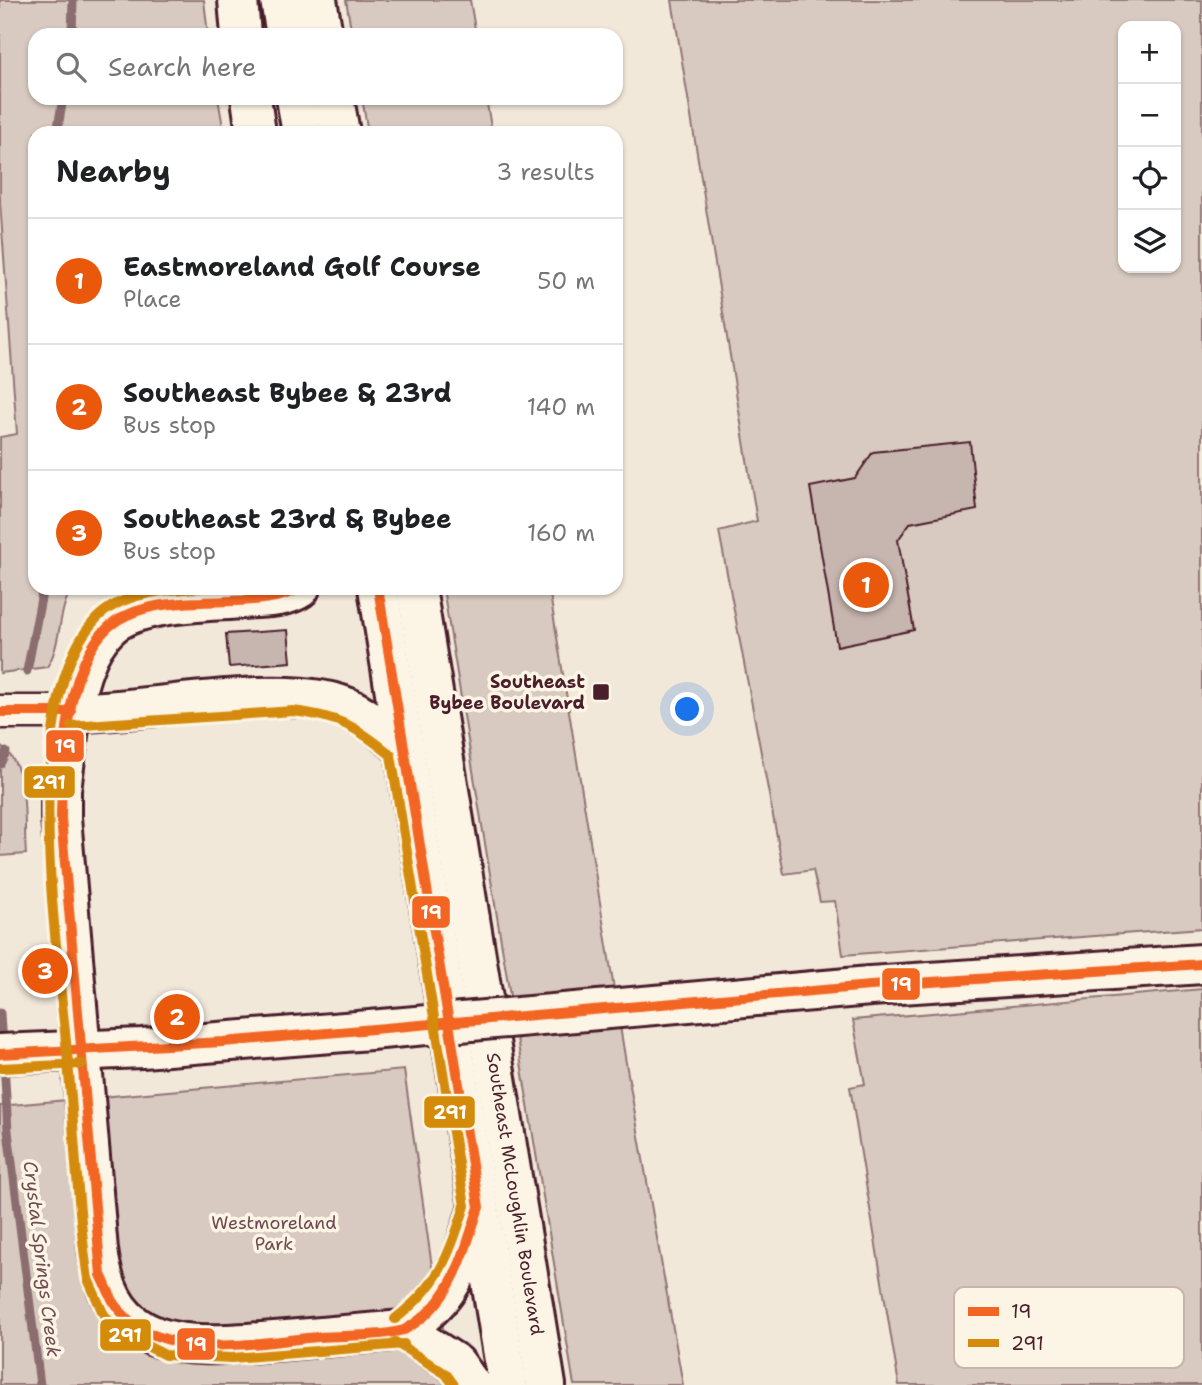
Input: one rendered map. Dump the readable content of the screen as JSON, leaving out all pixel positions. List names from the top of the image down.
{
  "streets": {
    "main road": ["Southeast McLoughlin Boulevard"]
  },
  "water": ["Crystal Springs Creek"],
  "parks": ["Westmoreland Park"],
  "places": {
    "transit": ["Southeast Bybee Boulevard"]
  },
  "lines": ["transit line 19", "transit line 291"],
  "legend": ["19", "291"],
  "page": {
    "map_buttons": ["+", "−"],
    "search": "Search here",
    "heading": ["Nearby", "3 results"],
    "list": [
      {
        "mark": "1",
        "name": "Eastmoreland Golf Course",
        "note": "Place",
        "value": "50 m"
      },
      {
        "mark": "2",
        "name": "Southeast Bybee & 23rd",
        "note": "Bus stop",
        "value": "140 m"
      },
      {
        "mark": "3",
        "name": "Southeast 23rd & Bybee",
        "note": "Bus stop",
        "value": "160 m"
      }
    ],
    "pins": ["1", "3", "2"]
  }
}
